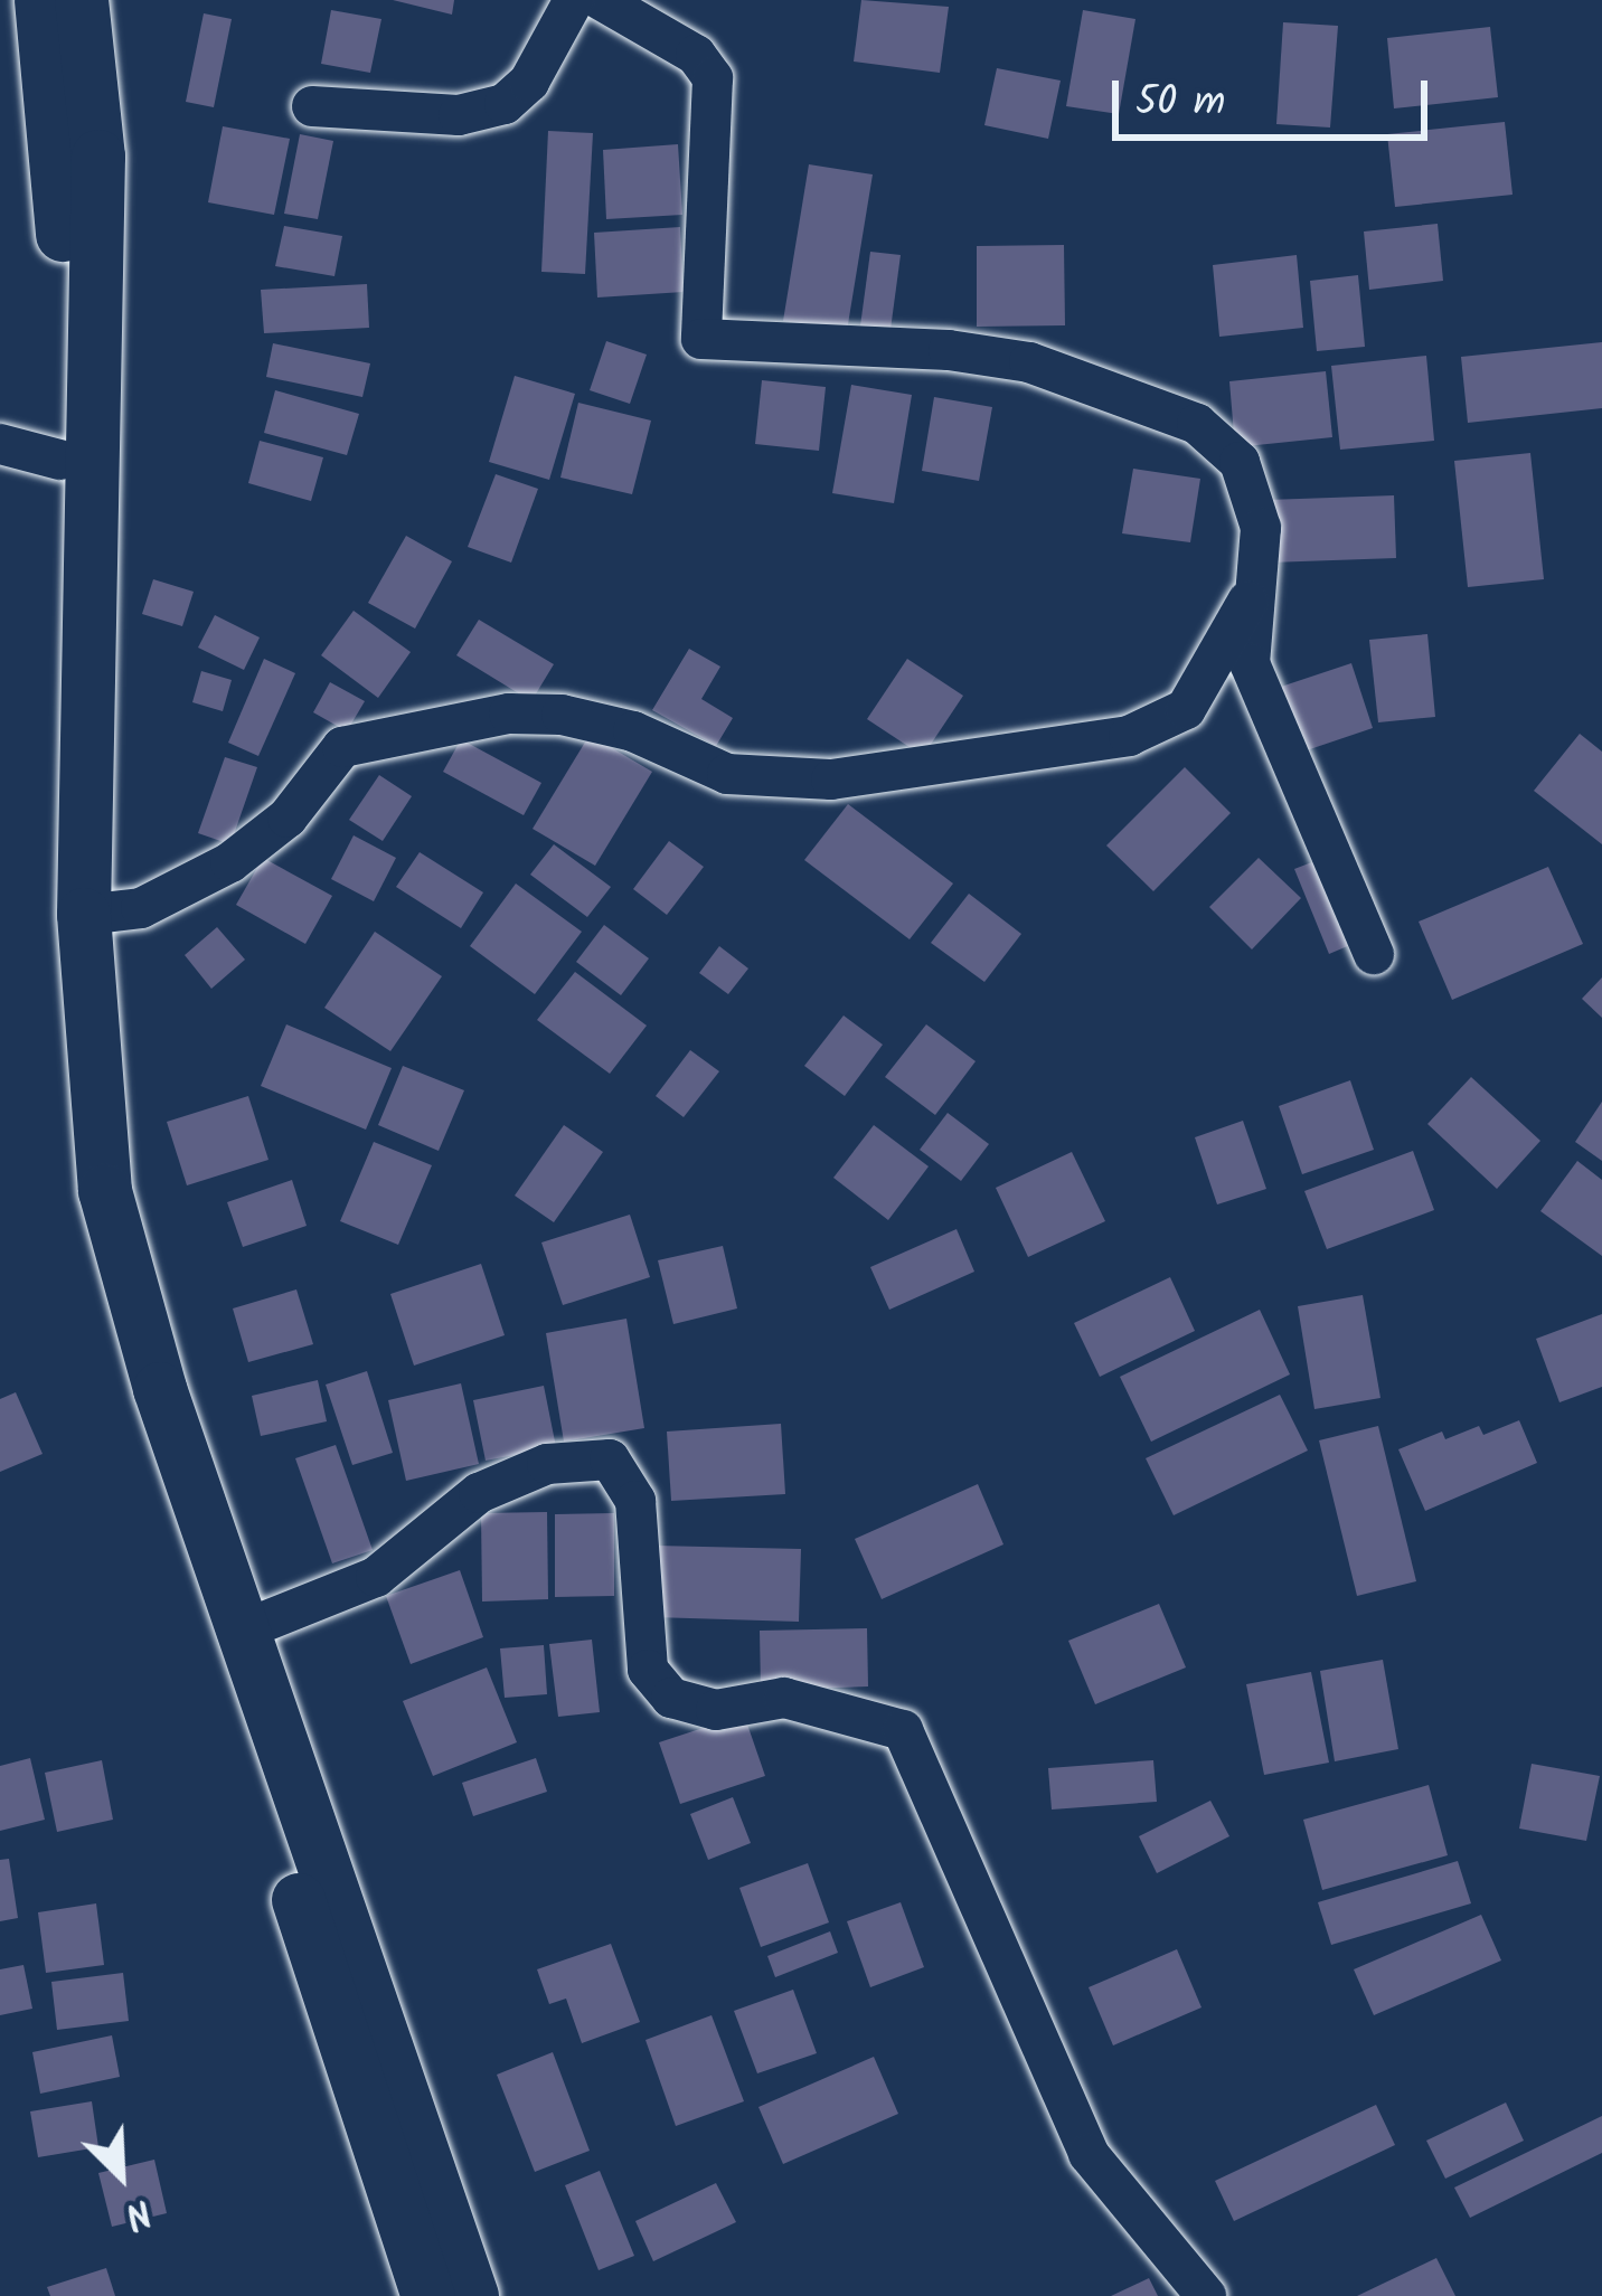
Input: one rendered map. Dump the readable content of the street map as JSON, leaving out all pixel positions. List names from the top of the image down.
{
  "scale_bar": "50 m",
  "north": "bottom right"
}
